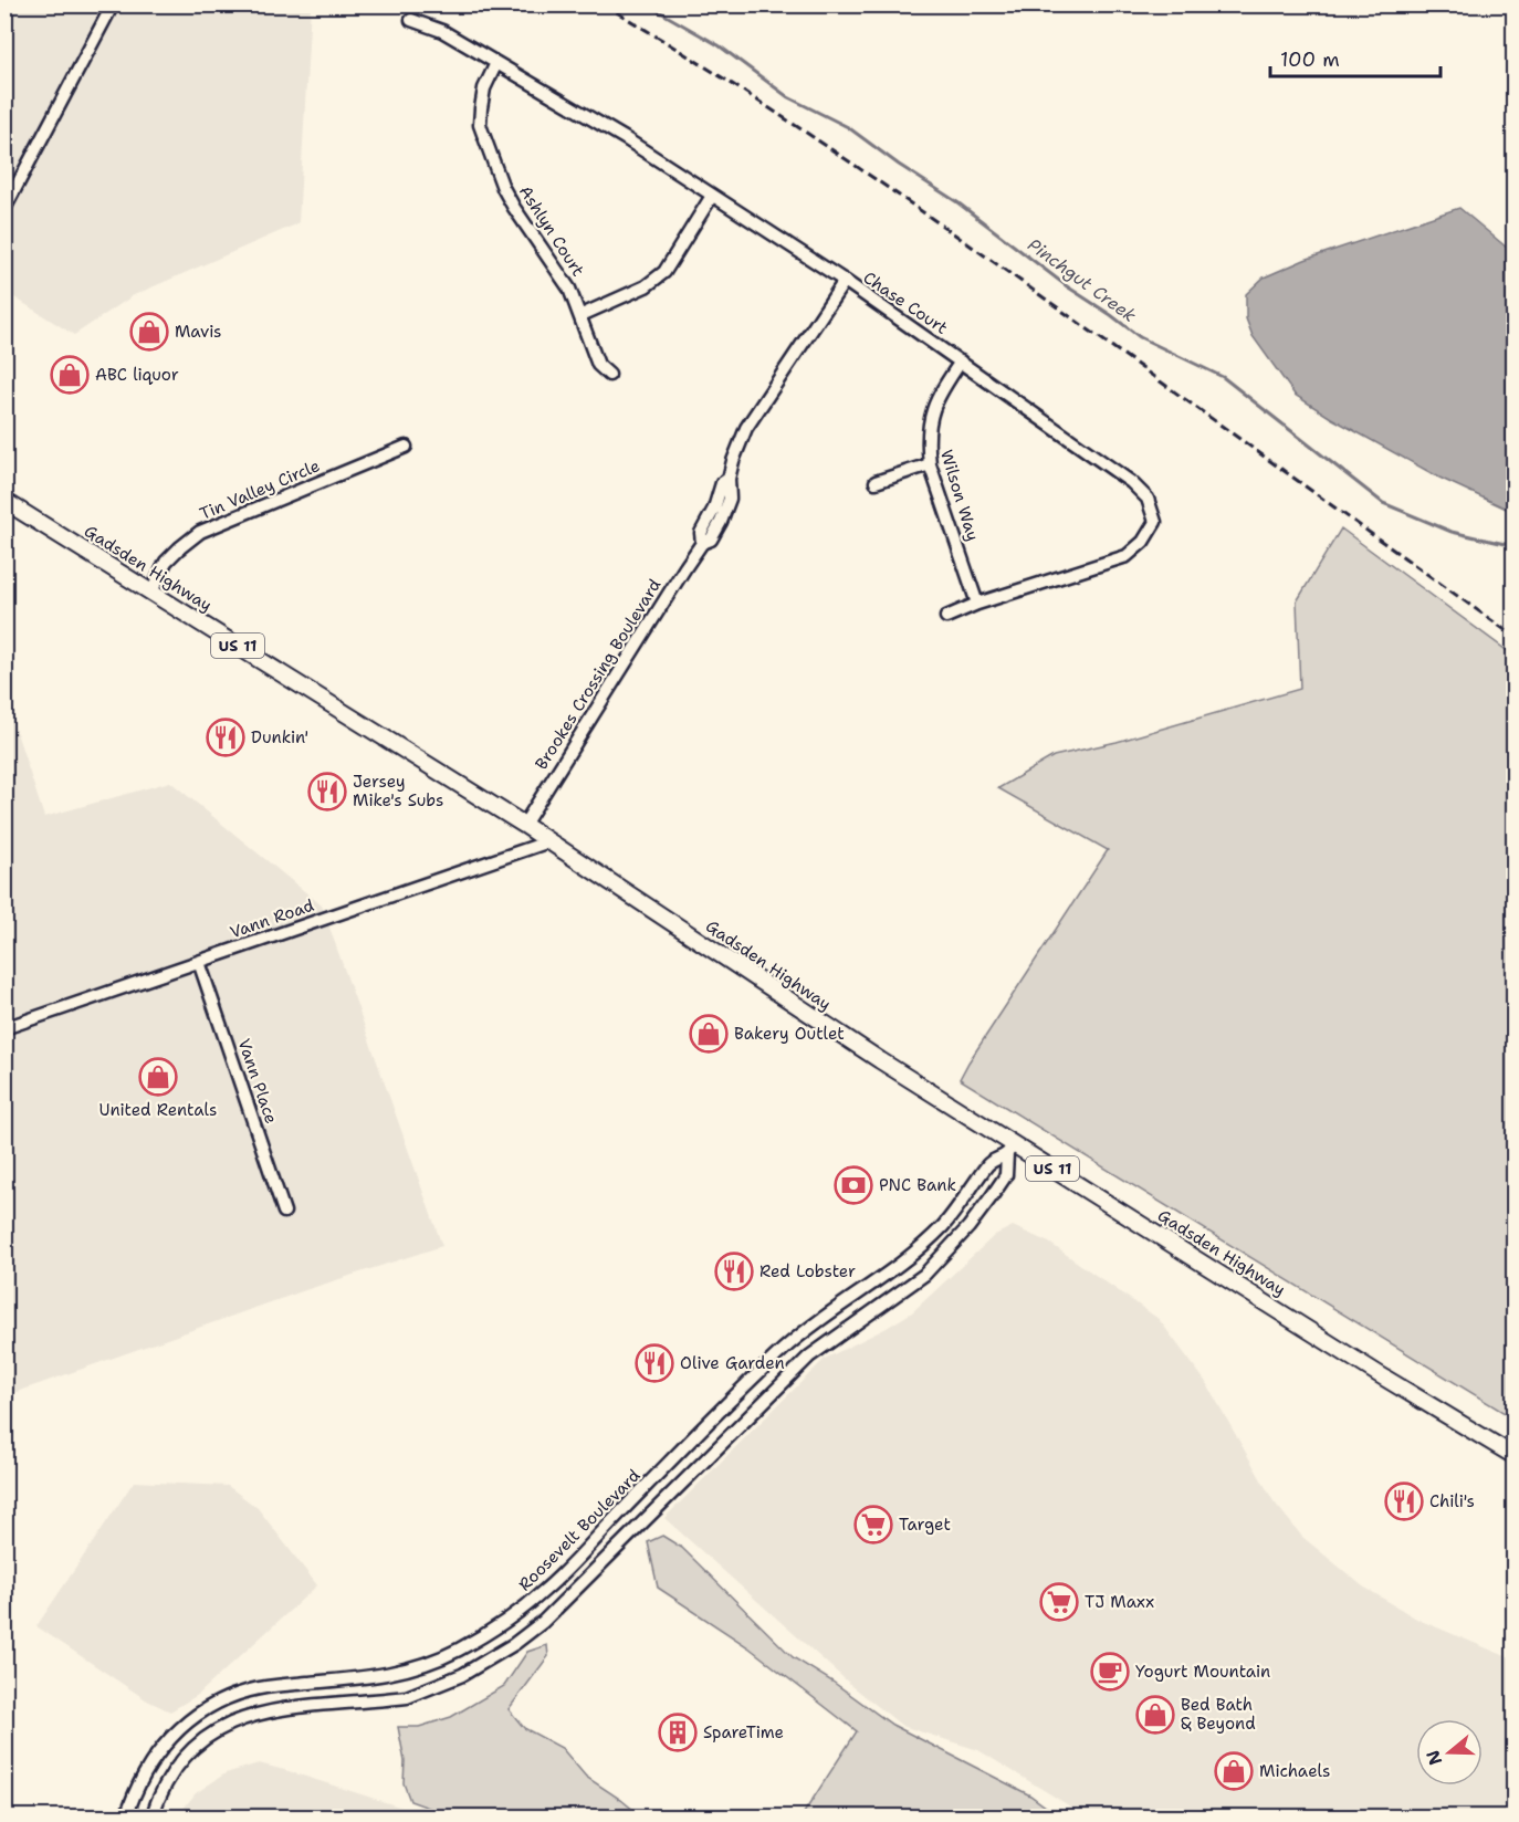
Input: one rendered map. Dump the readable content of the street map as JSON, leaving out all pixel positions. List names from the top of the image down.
{
  "streets": {
    "main road": ["Gadsden Highway", "US 11"],
    "street": [
      "Ashlyn Court",
      "Chase Court",
      "Tin Valley Circle",
      "Wilson Way",
      "Brookes Crossing Boulevard",
      "Vann Road",
      "Vann Place",
      "Roosevelt Boulevard"
    ]
  },
  "crossings": [
    ["Ashlyn Court", "Chase Court"],
    ["Chase Court", "Wilson Way"],
    ["Chase Court", "Brookes Crossing Boulevard"],
    ["Tin Valley Circle", "Gadsden Highway"],
    ["Gadsden Highway", "Brookes Crossing Boulevard"],
    ["Gadsden Highway", "Vann Road"],
    ["Gadsden Highway", "Roosevelt Boulevard"],
    ["Vann Road", "Vann Place"]
  ],
  "water": ["Pinchgut Creek"],
  "places": {
    "shop": [
      "Mavis",
      "ABC liquor",
      "Bakery Outlet",
      "United Rentals",
      "Bed Bath & Beyond",
      "Michaels"
    ],
    "restaurant": [
      "Dunkin'",
      "Jersey Mike's Subs",
      "Red Lobster",
      "Olive Garden",
      "Chili's"
    ],
    "bank": ["PNC Bank"],
    "supermarket": ["Target", "TJ Maxx"],
    "cafe": ["Yogurt Mountain"],
    "building": ["SpareTime"]
  },
  "scale_bar": "100 m",
  "north": "left"
}
